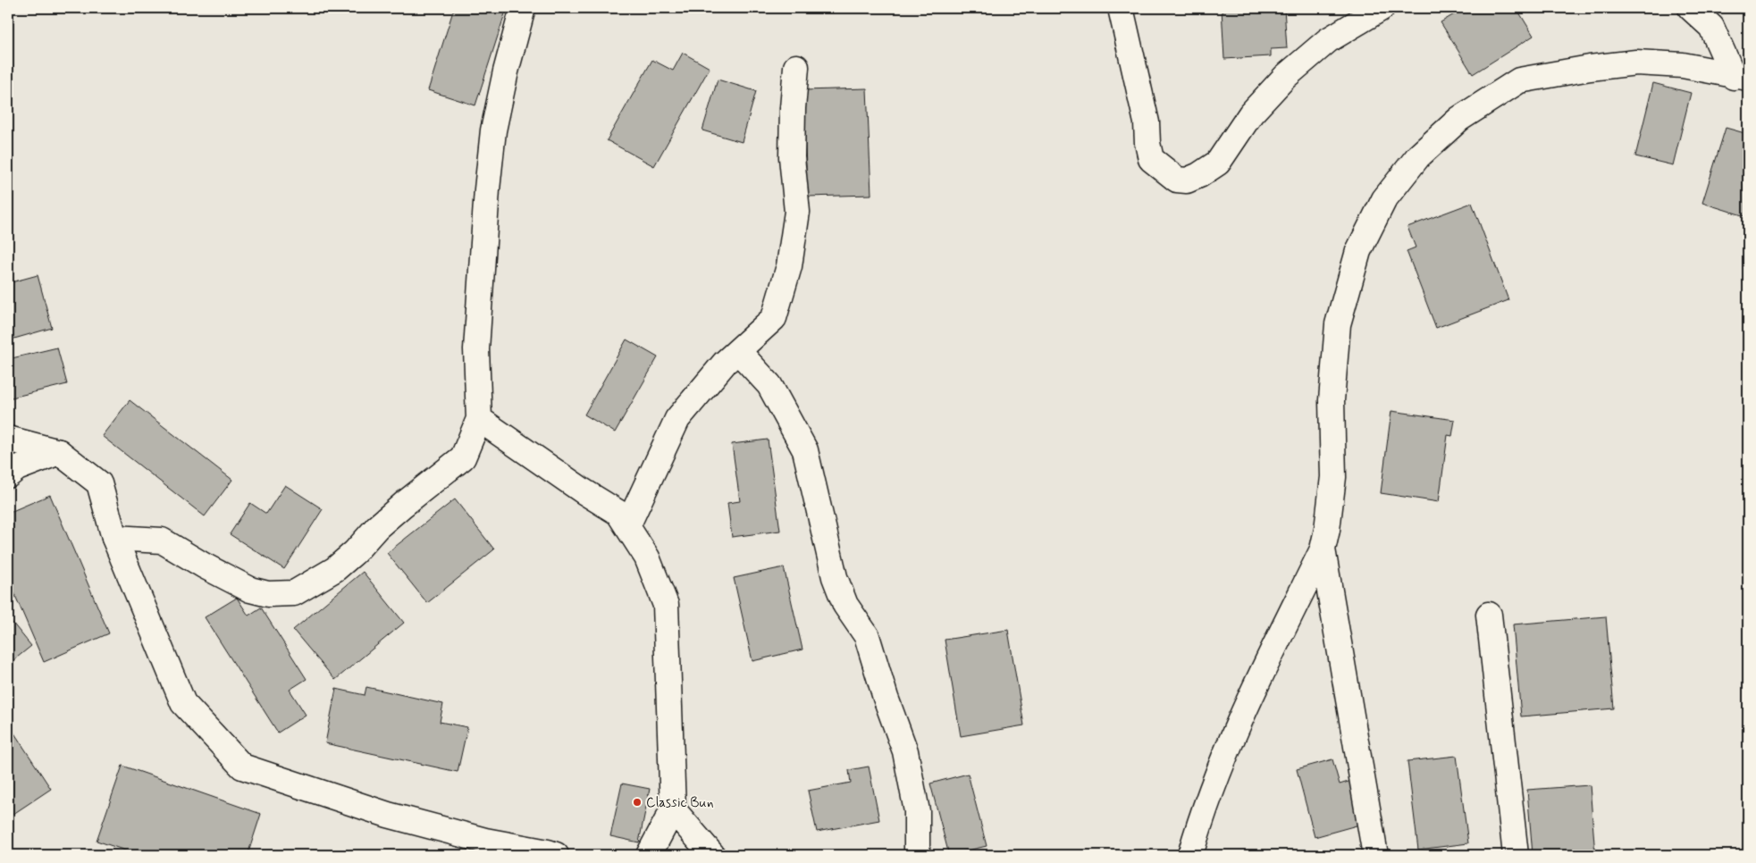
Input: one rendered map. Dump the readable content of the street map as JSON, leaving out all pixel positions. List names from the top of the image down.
{
  "places": ["Classic Bun"]
}
